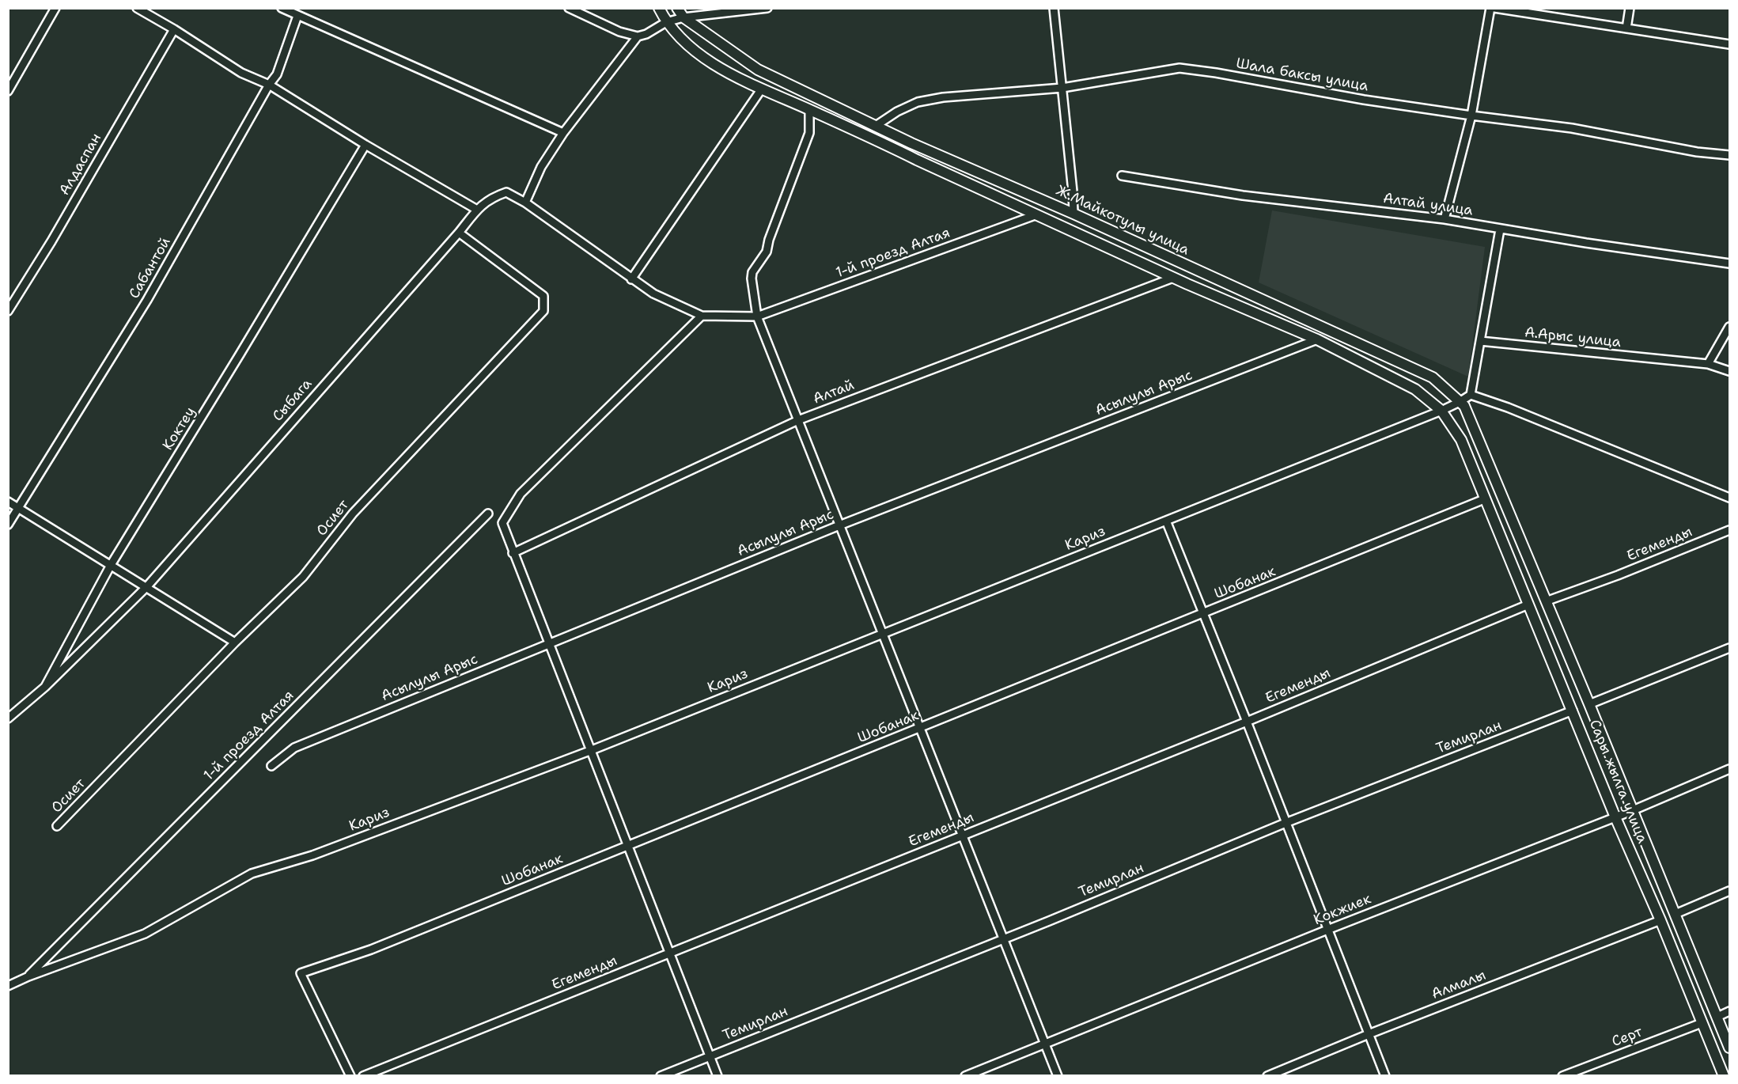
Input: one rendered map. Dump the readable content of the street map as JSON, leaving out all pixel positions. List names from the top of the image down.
{
  "streets": {
    "street": [
      "Шала баксы улица",
      "Алдаспан",
      "Алтай улица",
      "Ж.Майкотулы улица",
      "1-й проезд Алтая",
      "Сабантой",
      "А.Арыс улица",
      "Алтай",
      "Асылулы Арыс",
      "Сыбага",
      "Коктеу",
      "Осиет",
      "Кариз",
      "Егеменды",
      "Шобанак",
      "Темирлан",
      "Сары жылга улица",
      "Кокжиек",
      "Алмалы",
      "Серт"
    ]
  },
  "crossings": [
    ["Шала баксы улица", "Ж.Майкотулы улица"],
    ["Ж.Майкотулы улица", "Кариз"],
    ["Ж.Майкотулы улица", "Сары жылга улица"],
    ["1-й проезд Алтая", "Кариз"],
    ["Сыбага", "Коктеу"],
    ["Сыбага", "Осиет"],
    ["Егеменды", "Сары жылга улица"],
    ["Шобанак", "Сары жылга улица"],
    ["Темирлан", "Сары жылга улица"],
    ["Сары жылга улица", "Кокжиек"],
    ["Сары жылга улица", "Алмалы"],
    ["Сары жылга улица", "Серт"]
  ]
}
